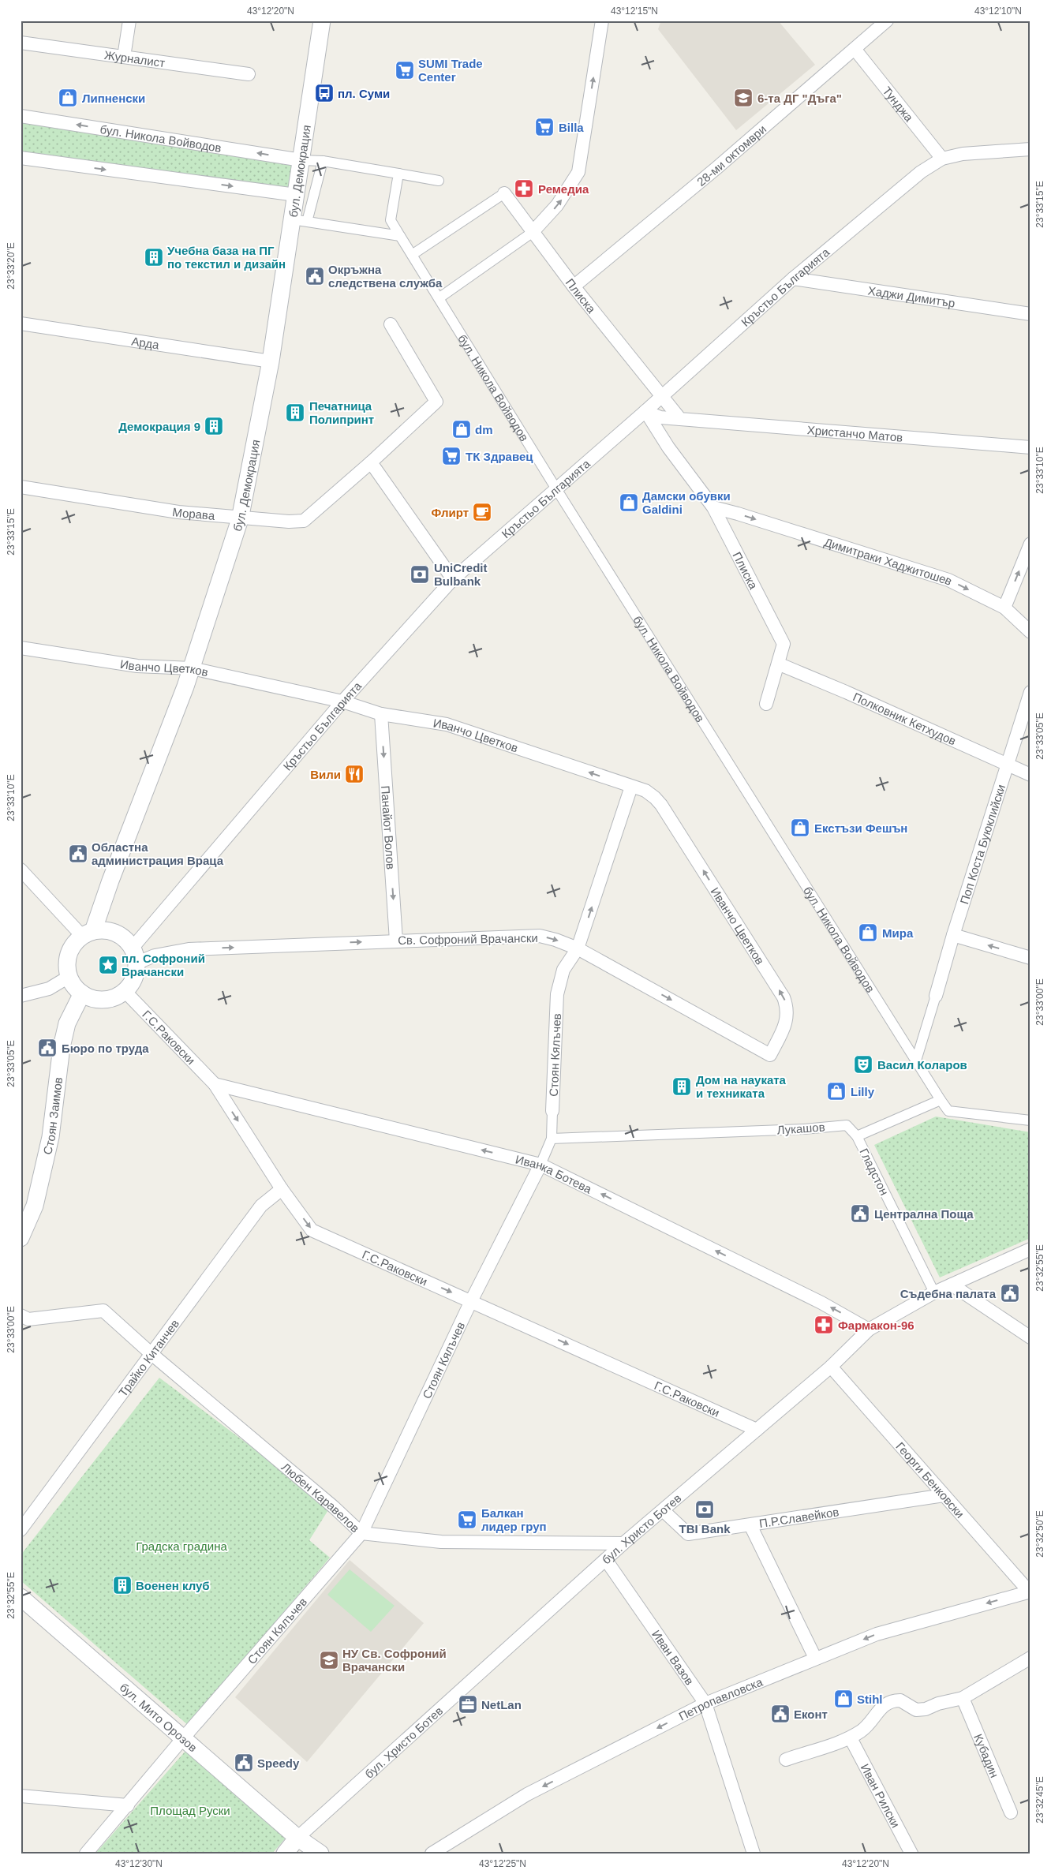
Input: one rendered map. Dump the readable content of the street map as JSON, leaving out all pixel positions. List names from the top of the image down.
{
  "streets": {
    "street": [
      "Журналист",
      "Тунджа",
      "бул. Никола Войводов",
      "28-ми октомври",
      "бул. Демокрация",
      "Кръстьо Българията",
      "Плиска",
      "Хаджи Димитър",
      "Арда",
      "Христанчо Матов",
      "Морава",
      "Димитраки Хаджитошев",
      "Иванчо Цветков",
      "Полковник Кетхудов",
      "Панайот Волов",
      "Поп Коста Буюклийски",
      "Св. Софроний Врачански",
      "Г.С.Раковски",
      "Стоян Кялъчев",
      "Стоян Заимов",
      "Лукашов",
      "Гладстон",
      "Иванка Ботева",
      "Трайко Китанчев",
      "Георги Бенковски",
      "Любен Каравелов",
      "П.Р.Славейков",
      "бул. Христо Ботев",
      "Иван Вазов",
      "Петропавловска",
      "бул. Мито Орозов",
      "Кубадин",
      "Иван Рилски"
    ]
  },
  "crossings": [
    ["Тунджа", "28-ми октомври"],
    ["Тунджа", "Кръстьо Българията"],
    ["бул. Никола Войводов", "бул. Демокрация"],
    ["бул. Никола Войводов", "Кръстьо Българията"],
    ["28-ми октомври", "Плиска"],
    ["бул. Демокрация", "Кръстьо Българията"],
    ["бул. Демокрация", "Арда"],
    ["бул. Демокрация", "Морава"],
    ["бул. Демокрация", "Иванчо Цветков"],
    ["бул. Демокрация", "Св. Софроний Врачански"],
    ["бул. Демокрация", "Г.С.Раковски"],
    ["бул. Демокрация", "Стоян Заимов"],
    ["Кръстьо Българията", "Плиска"],
    ["Кръстьо Българията", "Хаджи Димитър"],
    ["Кръстьо Българията", "Христанчо Матов"],
    ["Кръстьо Българията", "Иванчо Цветков"],
    ["Кръстьо Българията", "Св. Софроний Врачански"],
    ["Кръстьо Българията", "Г.С.Раковски"],
    ["Кръстьо Българията", "Стоян Заимов"],
    ["Плиска", "Христанчо Матов"],
    ["Плиска", "Димитраки Хаджитошев"],
    ["Плиска", "Полковник Кетхудов"],
    ["Иванчо Цветков", "Панайот Волов"],
    ["Иванчо Цветков", "Св. Софроний Врачански"],
    ["Иванчо Цветков", "Стоян Кялъчев"],
    ["Полковник Кетхудов", "Поп Коста Буюклийски"],
    ["Панайот Волов", "Св. Софроний Врачански"],
    ["Св. Софроний Врачански", "Г.С.Раковски"],
    ["Св. Софроний Врачански", "Стоян Кялъчев"],
    ["Св. Софроний Врачански", "Стоян Заимов"],
    ["Г.С.Раковски", "Стоян Кялъчев"],
    ["Г.С.Раковски", "Стоян Заимов"],
    ["Г.С.Раковски", "Иванка Ботева"],
    ["Г.С.Раковски", "Трайко Китанчев"],
    ["Г.С.Раковски", "бул. Христо Ботев"],
    ["Стоян Кялъчев", "Лукашов"],
    ["Стоян Кялъчев", "Иванка Ботева"],
    ["Стоян Кялъчев", "Любен Каравелов"],
    ["Стоян Кялъчев", "бул. Мито Орозов"],
    ["Лукашов", "Гладстон"],
    ["Гладстон", "бул. Христо Ботев"],
    ["Иванка Ботева", "бул. Христо Ботев"],
    ["Трайко Китанчев", "Любен Каравелов"],
    ["Георги Бенковски", "П.Р.Славейков"],
    ["Георги Бенковски", "бул. Христо Ботев"],
    ["Георги Бенковски", "Петропавловска"],
    ["Любен Каравелов", "бул. Христо Ботев"],
    ["П.Р.Славейков", "бул. Христо Ботев"],
    ["бул. Христо Ботев", "Иван Вазов"],
    ["бул. Христо Ботев", "бул. Мито Орозов"],
    ["Иван Вазов", "Петропавловска"]
  ],
  "one_way": [
    "Димитраки Хаджитошев",
    "Иванчо Цветков",
    "Панайот Волов",
    "Св. Софроний Врачански",
    "Г.С.Раковски",
    "Иванка Ботева"
  ],
  "parks": ["Градска градина", "Площад Руски"],
  "places": {
    "supermarket": [
      "SUMI Trade Center",
      "Billa",
      "ТК Здравец",
      "Балкан лидер груп"
    ],
    "bus stop": ["пл. Суми"],
    "shop": [
      "Липненски",
      "dm",
      "Дамски обувки Galdini",
      "Екстъзи Фешън",
      "Мира",
      "Lilly",
      "Stihl"
    ],
    "school or university": ["6-та ДГ \"Дъга\"", "НУ Св. Софроний Врачански"],
    "pharmacy": ["Ремедиа", "Фармакон-96"],
    "building": [
      "Учебна база на ПГ по текстил и дизайн",
      "Печатница Полипринт",
      "Демокрация 9",
      "Дом на науката и техниката",
      "Военен клуб"
    ],
    "public building": [
      "Окръжна следствена служба",
      "Областна администрация Враца",
      "Бюро по труда",
      "Централна Поща",
      "Съдебна палата",
      "Еконт",
      "Speedy"
    ],
    "cafe": ["Флирт"],
    "bank": ["UniCredit Bulbank", "TBI Bank"],
    "restaurant": ["Вили"],
    "place": ["пл. Софроний Врачански"],
    "theatre": ["Васил Коларов"],
    "office": ["NetLan"]
  },
  "coordinates": [
    "43°12'20\"N",
    "43°12'15\"N",
    "43°12'10\"N",
    "23°33'15\"E",
    "23°33'20\"E",
    "23°33'10\"E",
    "23°33'05\"E",
    "23°33'00\"E",
    "23°32'55\"E",
    "23°32'50\"E",
    "23°32'45\"E",
    "43°12'30\"N",
    "43°12'25\"N"
  ]
}
